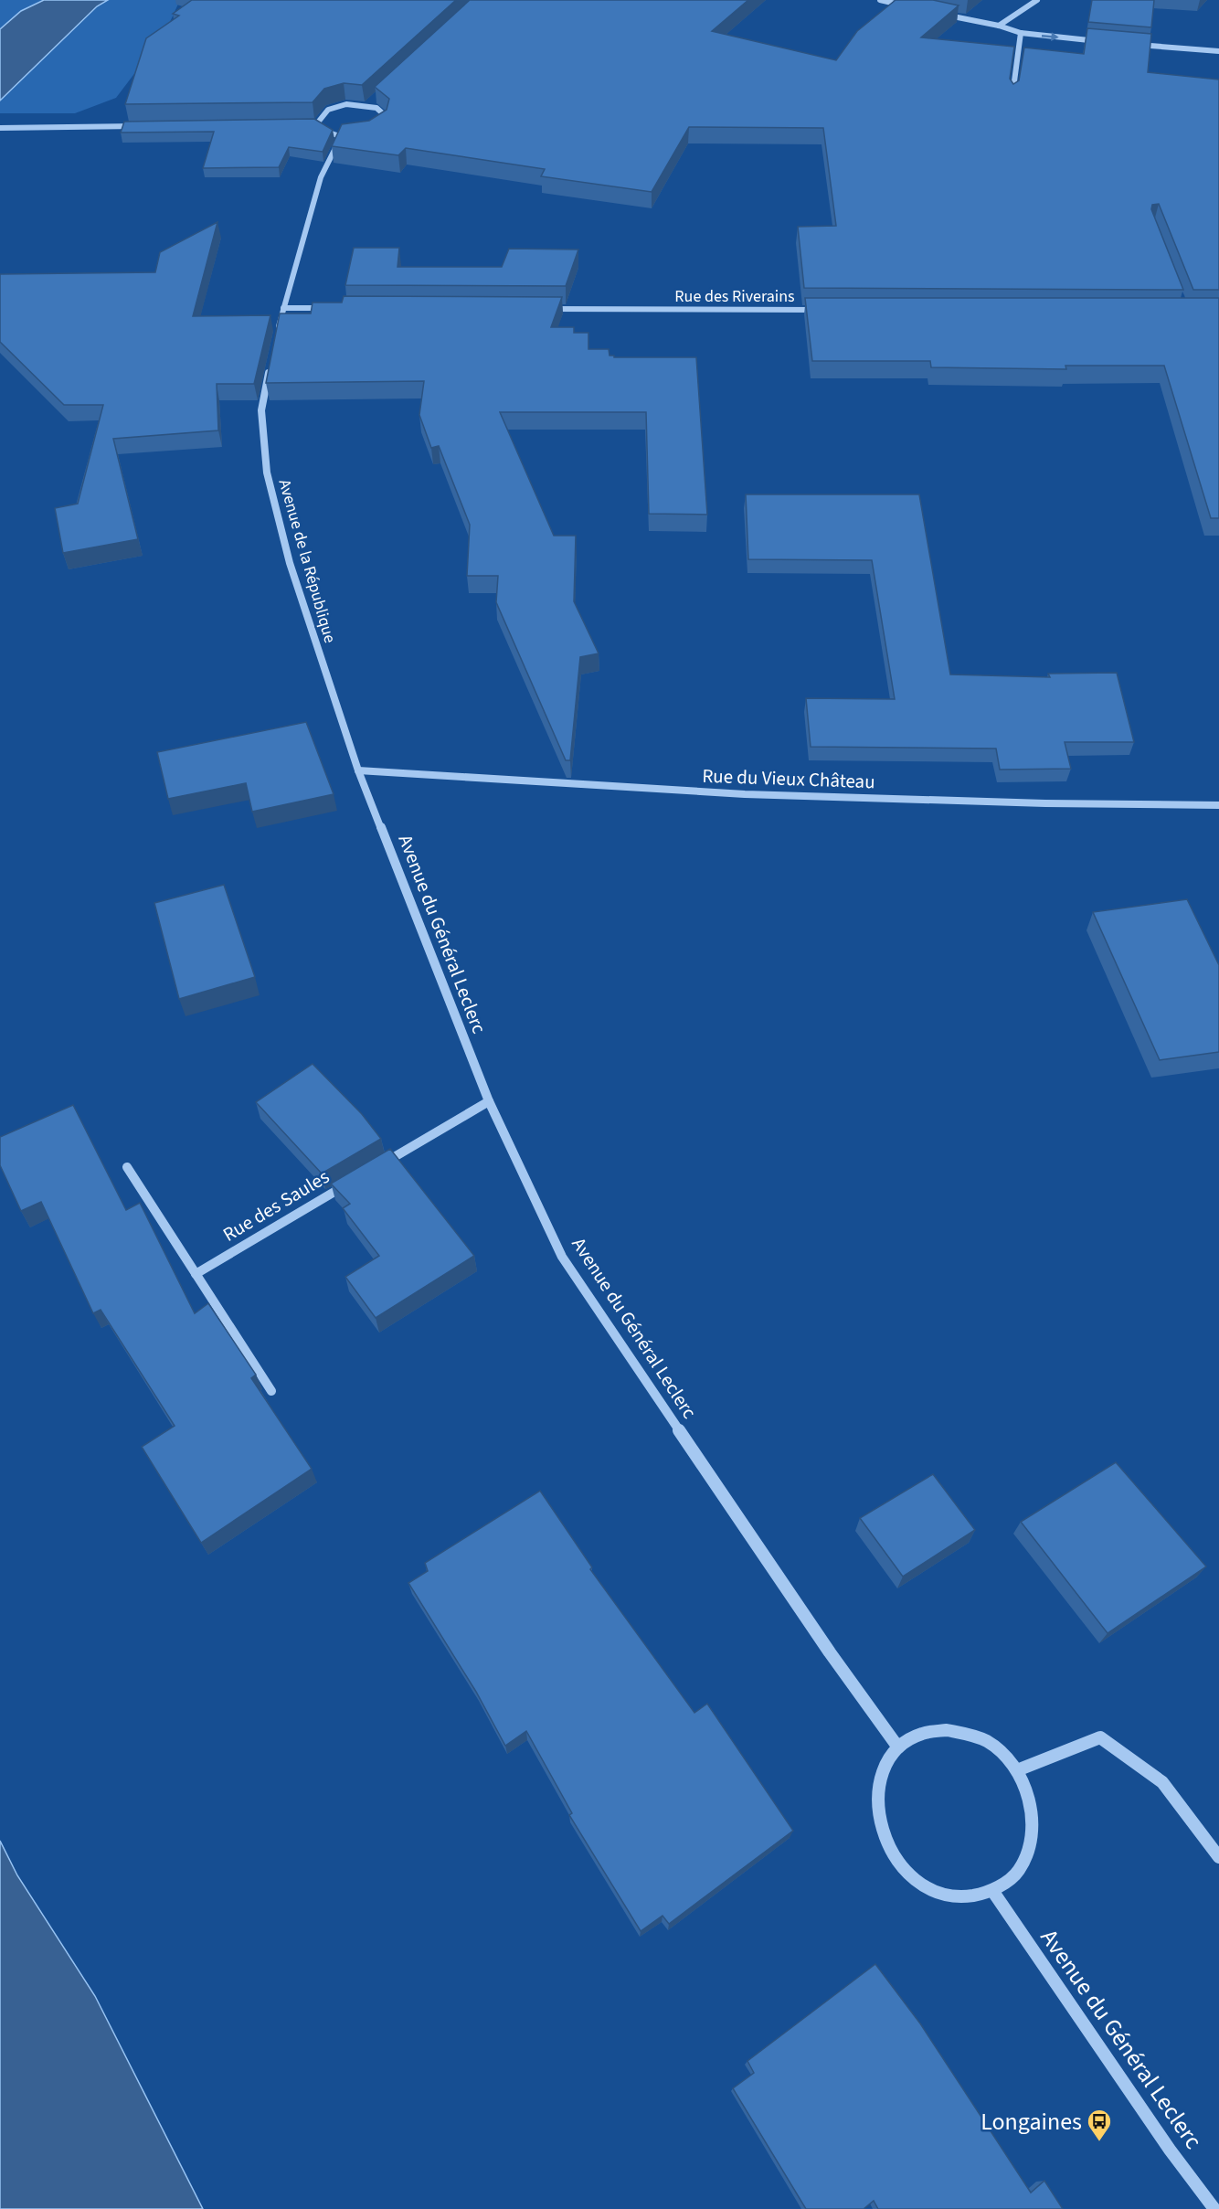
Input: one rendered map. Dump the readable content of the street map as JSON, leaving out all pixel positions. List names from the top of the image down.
{
  "streets": {
    "street": [
      "Rue des Riverains",
      "Avenue de la République",
      "Rue du Vieux Château",
      "Avenue du Général Leclerc",
      "Rue des Saules"
    ]
  },
  "crossings": [
    ["Avenue de la République", "Rue du Vieux Château"],
    ["Avenue de la République", "Avenue du Général Leclerc"],
    ["Rue du Vieux Château", "Avenue du Général Leclerc"]
  ],
  "places": {
    "bus stop": ["Longaines"]
  }
}
